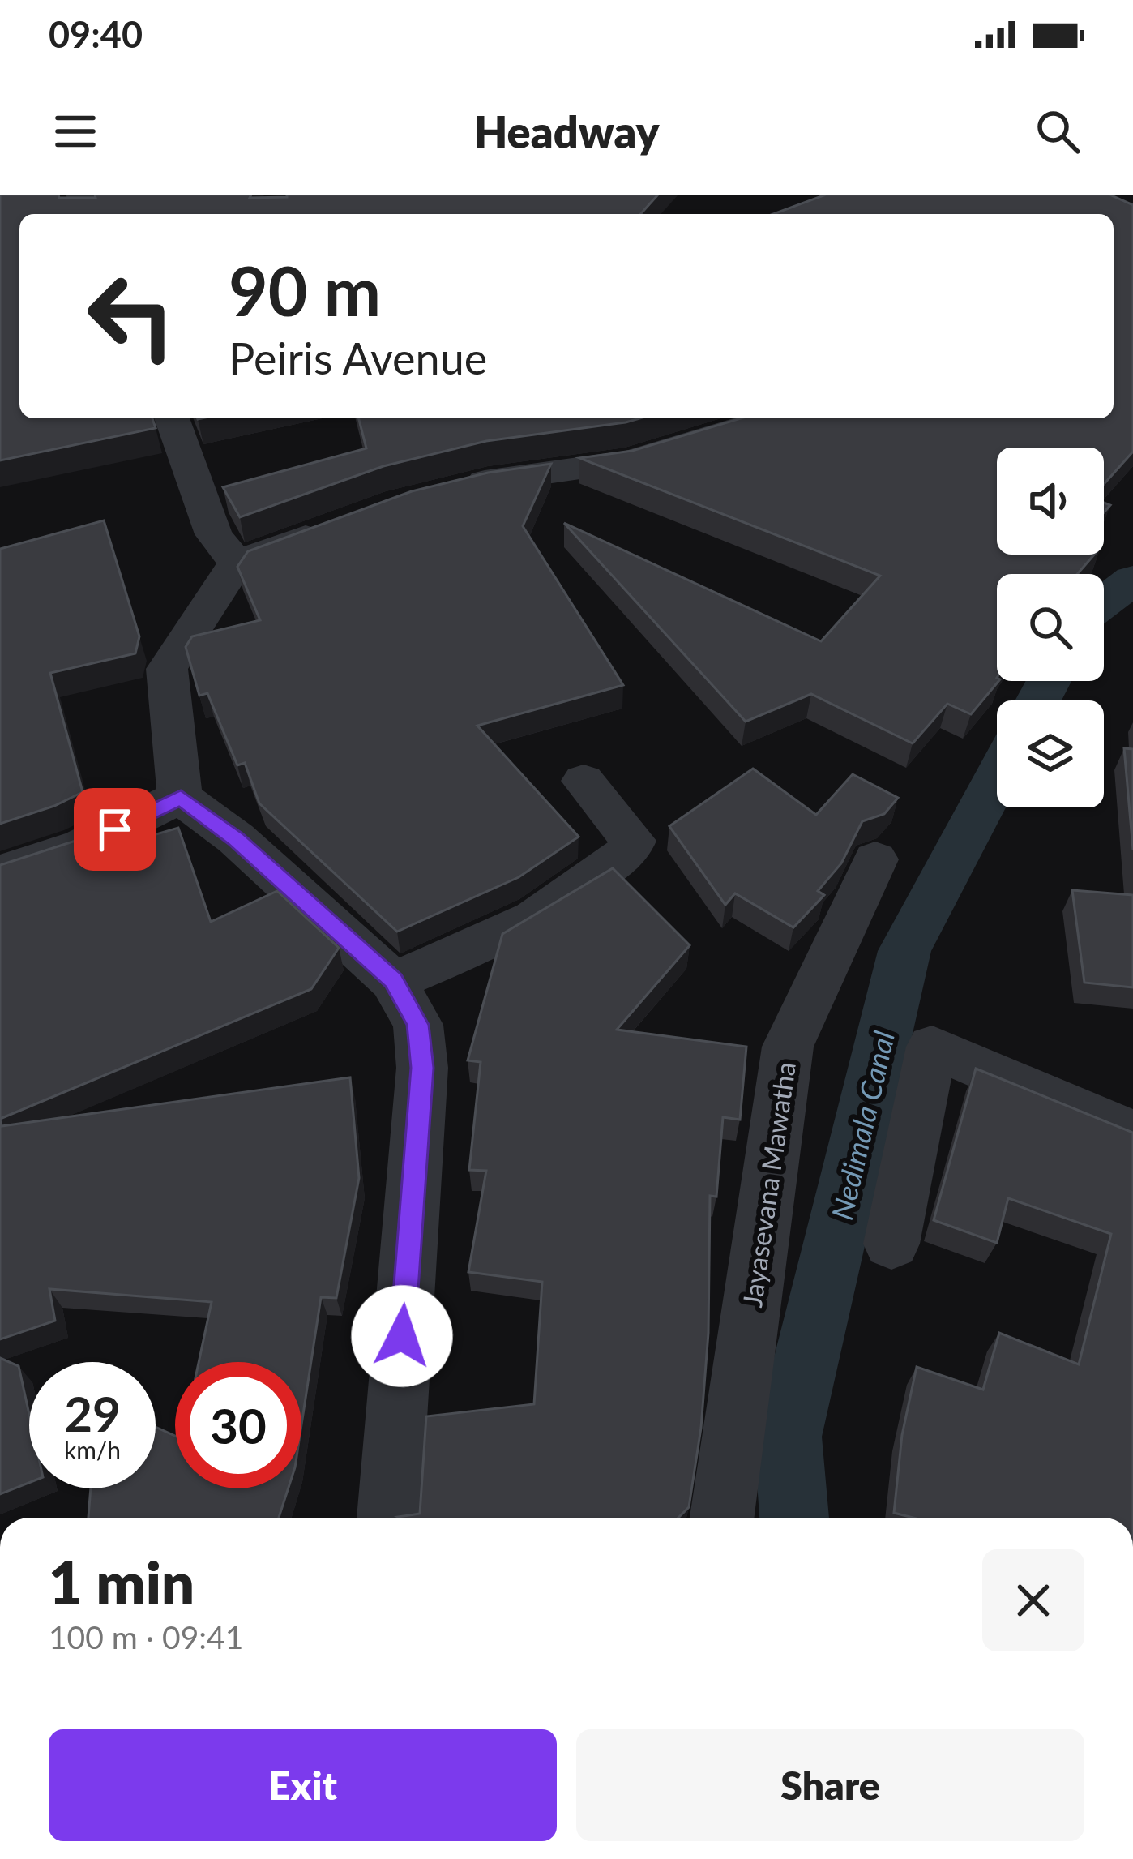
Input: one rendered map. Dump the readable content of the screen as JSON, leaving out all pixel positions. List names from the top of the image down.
{
  "streets": {
    "street": ["Jayasevana Mawatha"]
  },
  "water": ["Nedimala Canal"],
  "page": {
    "status": "09:40",
    "header": "Headway",
    "turn": ["90 m", "Peiris Avenue"],
    "speed": "29 km/h",
    "limit": "30",
    "heading": ["1 min", "100 m · 09:41"],
    "buttons": ["Exit", "Share"]
  }
}
